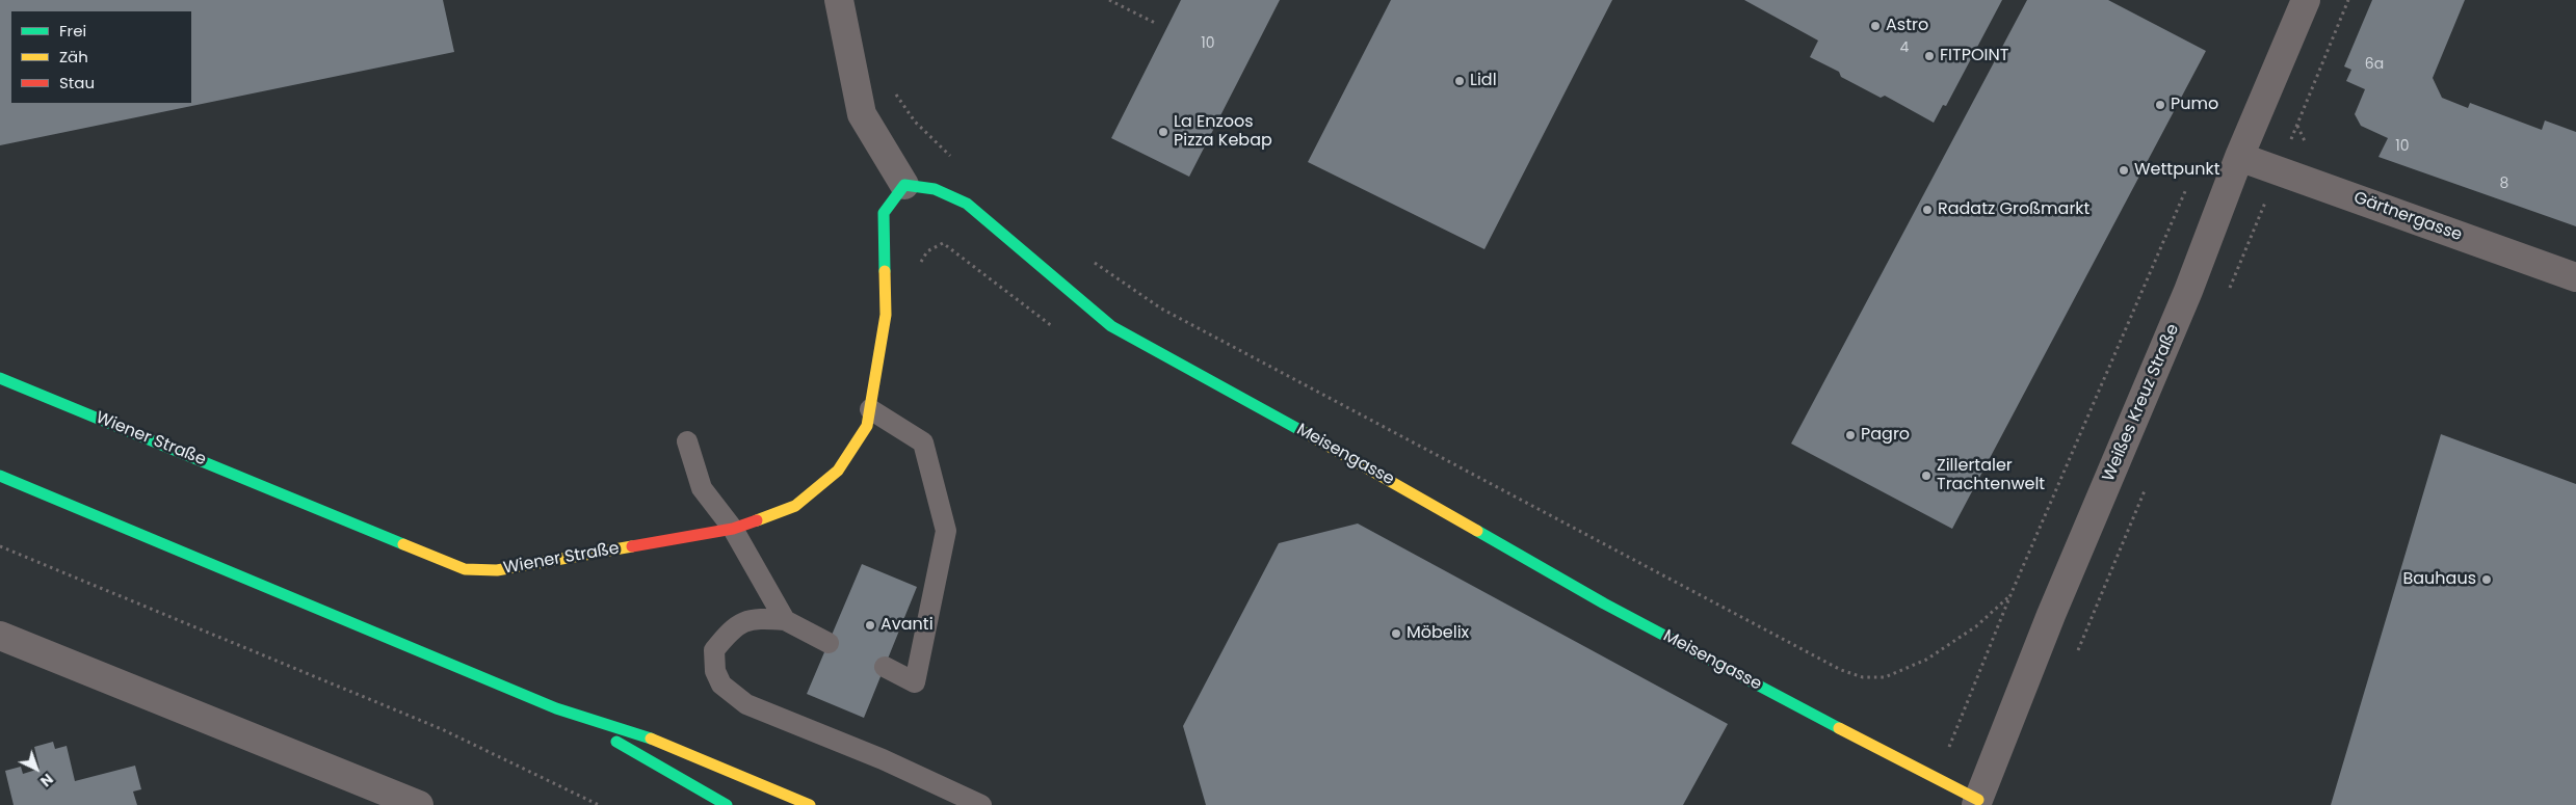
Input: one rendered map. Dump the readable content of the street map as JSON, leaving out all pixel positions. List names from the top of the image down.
{
  "streets": {
    "street": [
      "Gärtnergasse",
      "Weißes Kreuz Straße",
      "Wiener Straße",
      "Meisengasse"
    ]
  },
  "crossings": [
    ["Gärtnergasse", "Weißes Kreuz Straße"],
    ["Weißes Kreuz Straße", "Meisengasse"],
    ["Wiener Straße", "Meisengasse"]
  ],
  "places": [
    "Astro",
    "FITPOINT",
    "Lidl",
    "Pumo",
    "La Enzoos Pizza Kebap",
    "Wettpunkt",
    "Radatz Großmarkt",
    "Pagro",
    "Zillertaler Trachtenwelt",
    "Bauhaus",
    "Avanti",
    "Möbelix"
  ],
  "house_numbers": [
    "10",
    "4",
    "6a",
    "10",
    "8"
  ],
  "legend": ["Frei", "Zäh", "Stau"],
  "north": "bottom right"
}
